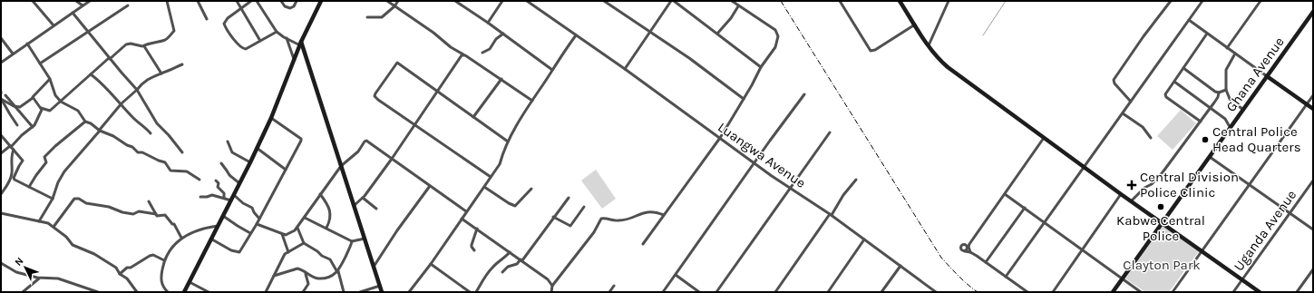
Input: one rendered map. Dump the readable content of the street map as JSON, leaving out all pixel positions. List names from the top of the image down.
{
  "streets": {
    "main road": ["Ghana Avenue"],
    "street": ["Luangwa Avenue", "Uganda Avenue"]
  },
  "parks": ["Clayton Park"],
  "places": {
    "other": ["Central Police Head Quarters", "Kabwe Central Police"],
    "health": ["Central Division Police Clinic"]
  },
  "north": "top left"
}
